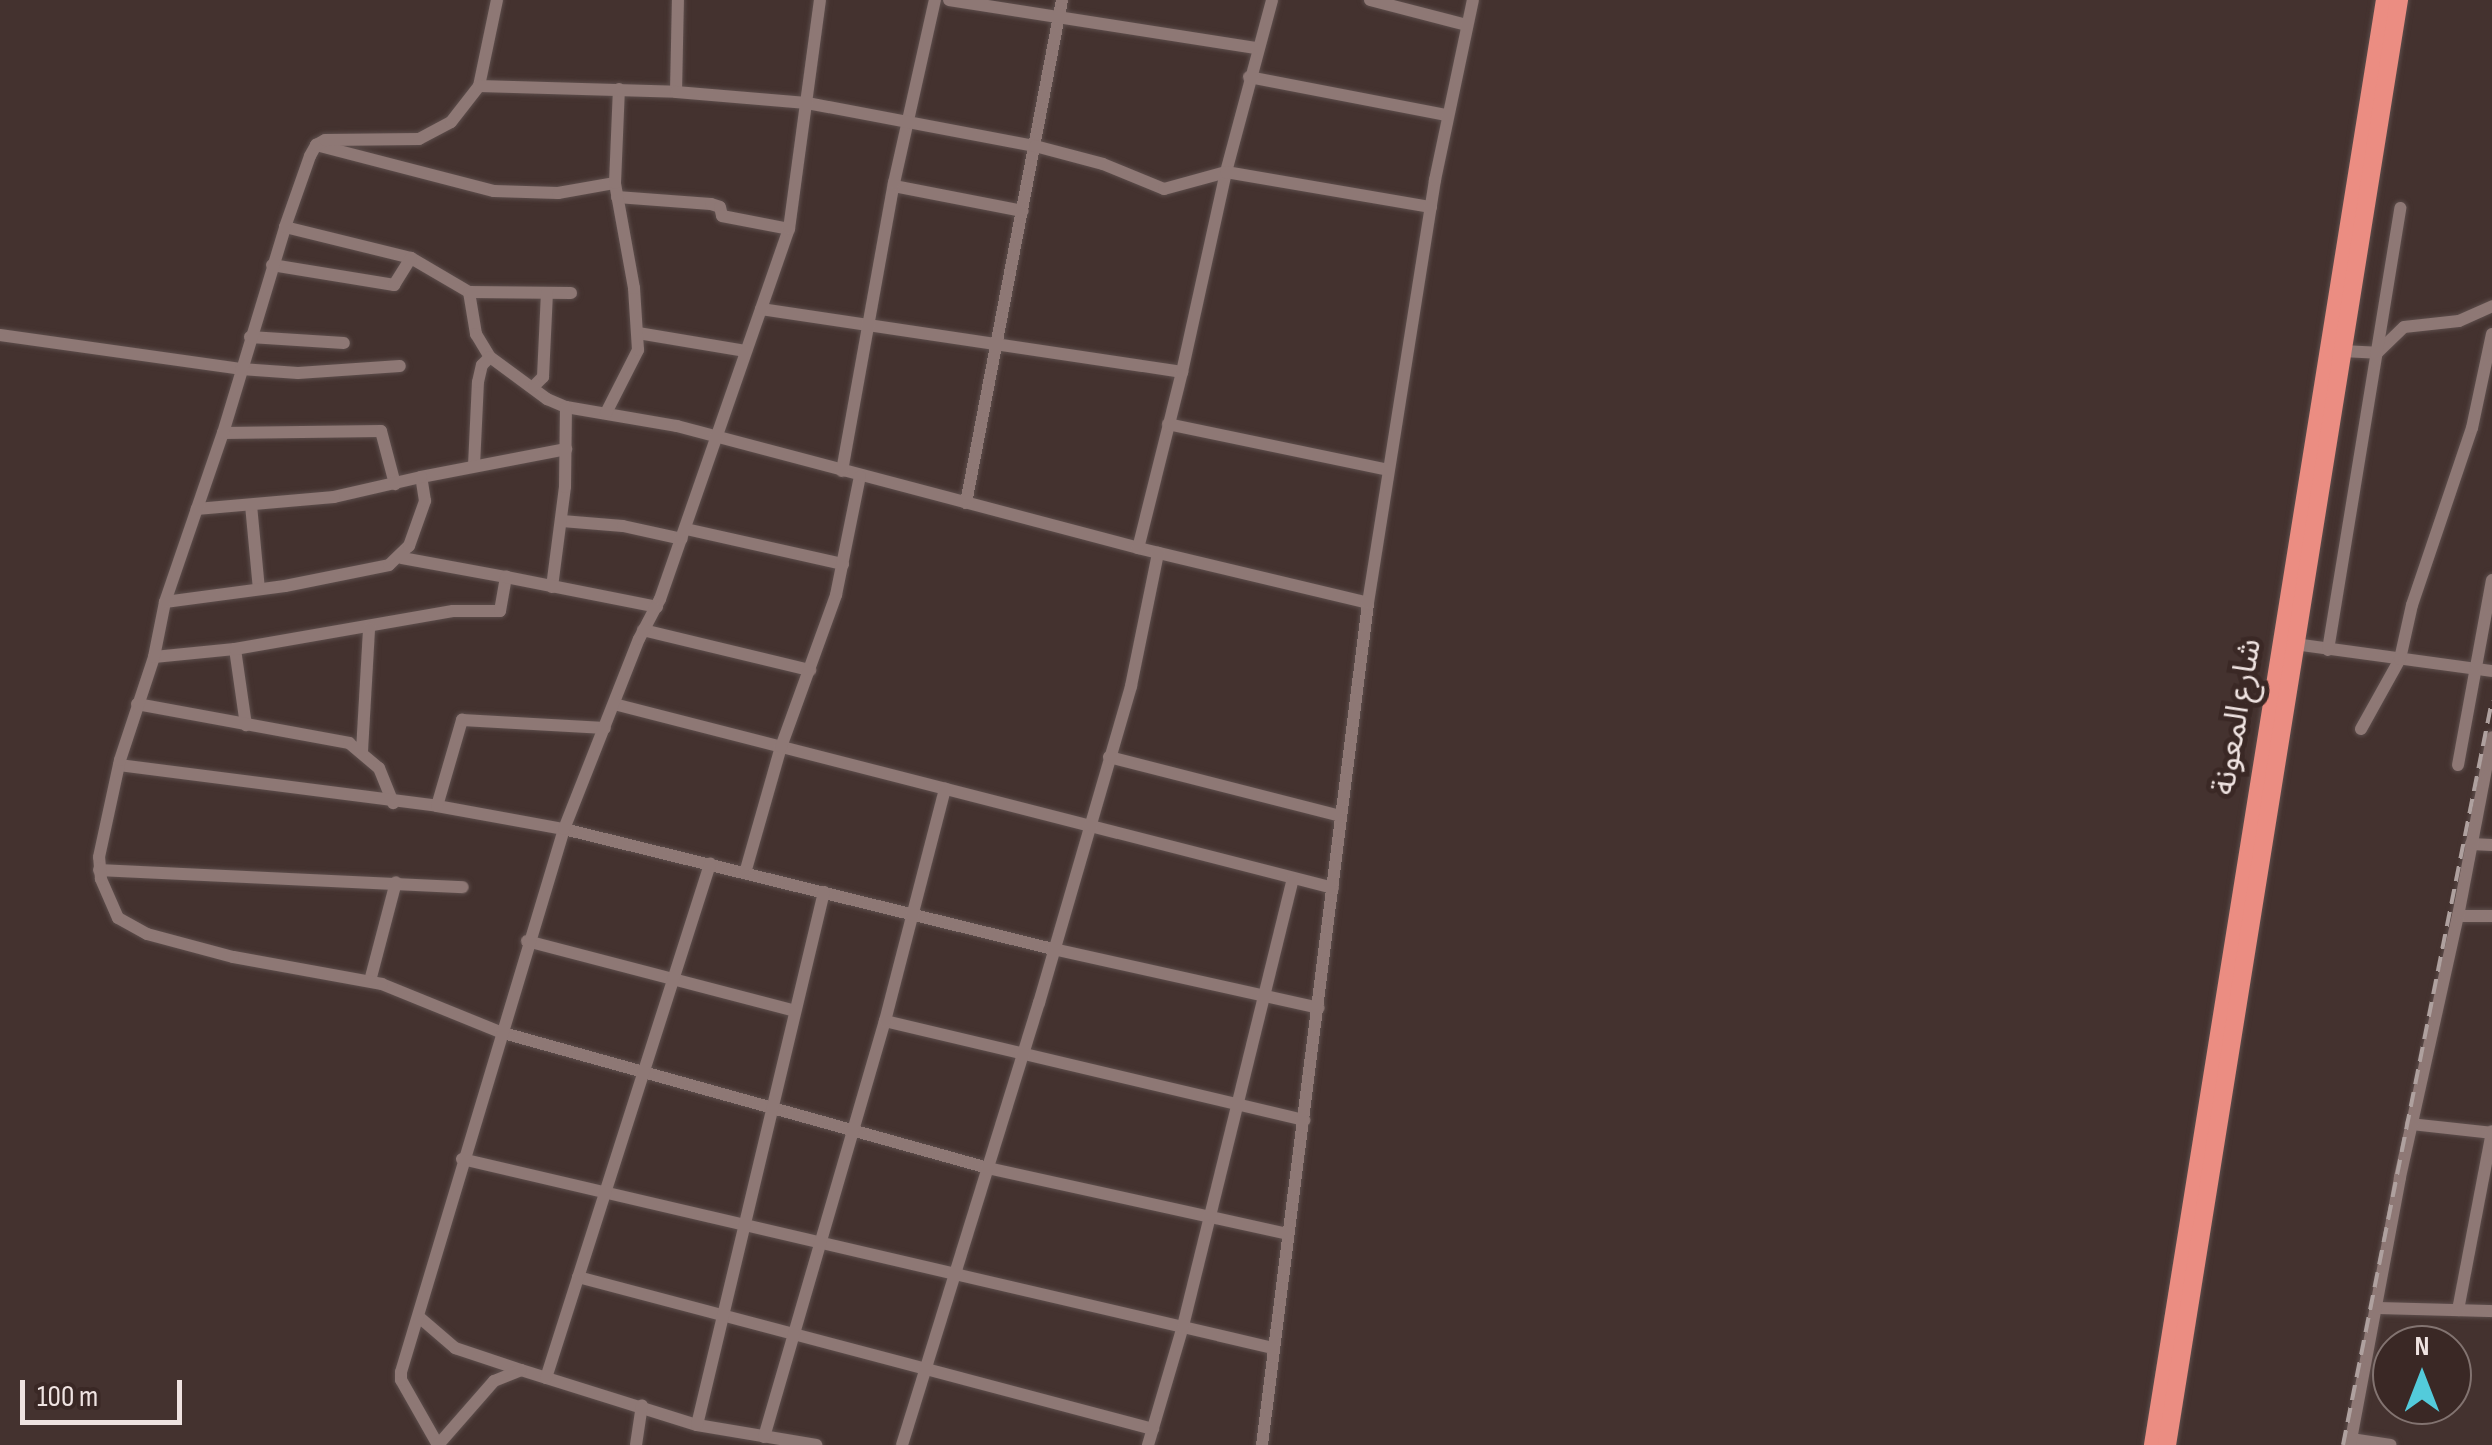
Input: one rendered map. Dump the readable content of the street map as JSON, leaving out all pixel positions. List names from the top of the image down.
{
  "streets": {
    "highway": ["شارع المعونة"]
  },
  "scale_bar": "100 m",
  "north": "top"
}
